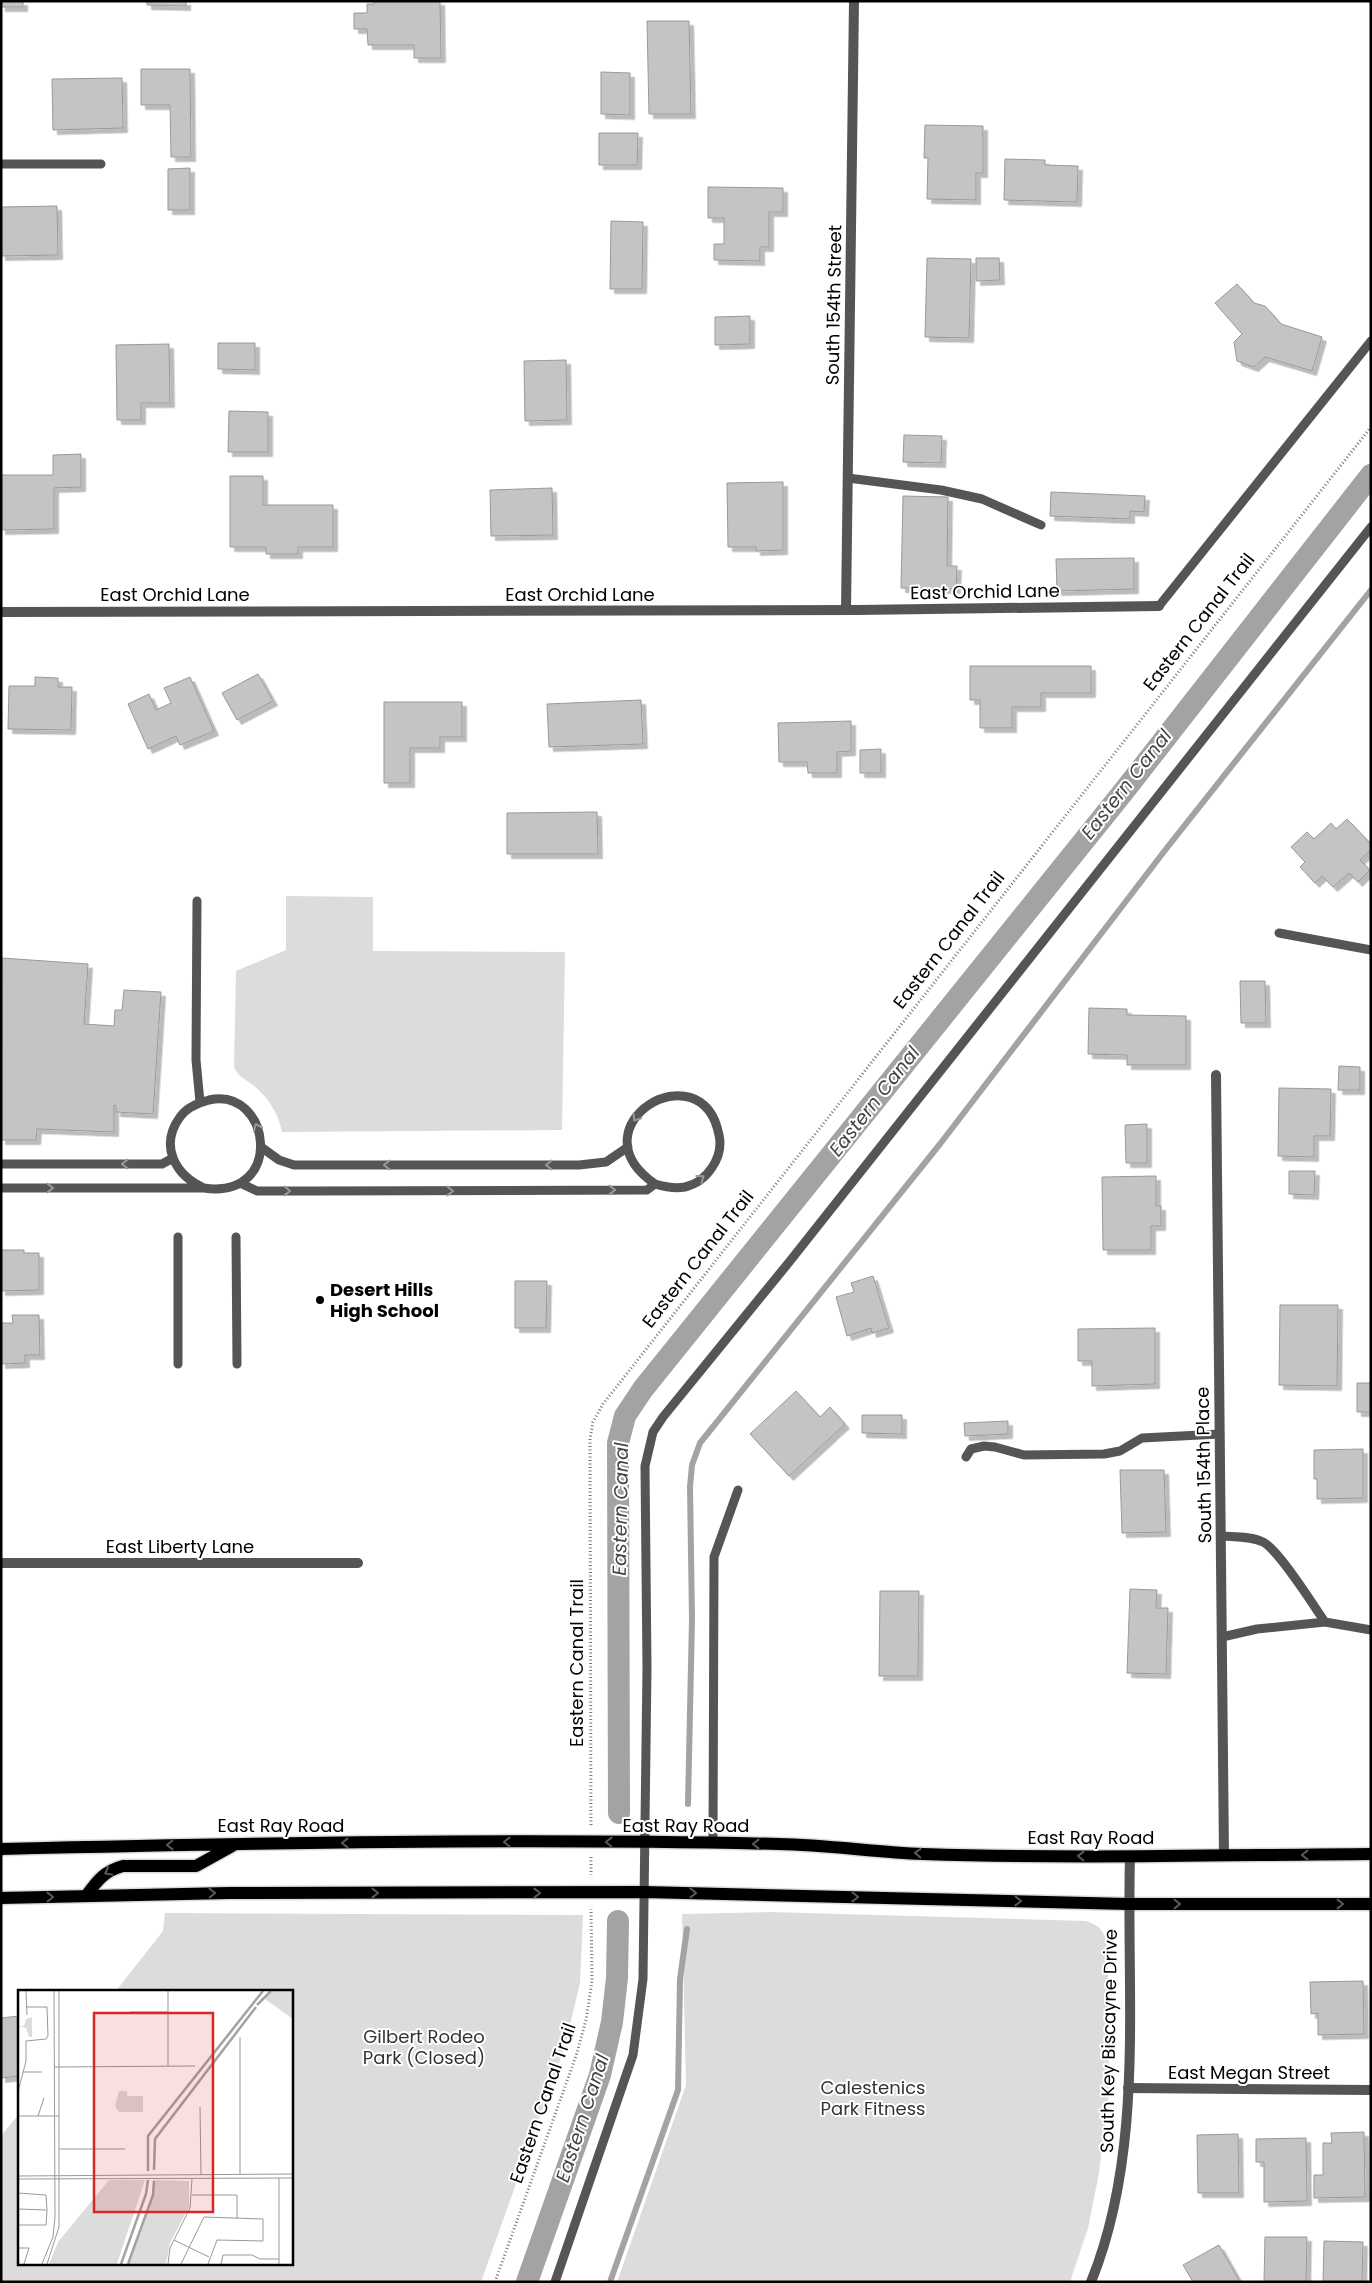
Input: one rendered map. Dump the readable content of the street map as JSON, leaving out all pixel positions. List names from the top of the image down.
{
  "streets": {
    "main road": ["East Ray Road"],
    "street": [
      "South 154th Street",
      "East Orchid Lane",
      "South 154th Place",
      "East Liberty Lane",
      "South Key Biscayne Drive",
      "East Megan Street"
    ],
    "path": ["Eastern Canal Trail"]
  },
  "crossings": [
    ["South 154th Street", "East Orchid Lane"],
    ["Eastern Canal Trail", "East Ray Road"],
    ["South 154th Place", "East Ray Road"],
    ["East Ray Road", "South Key Biscayne Drive"],
    ["South Key Biscayne Drive", "East Megan Street"]
  ],
  "water": ["Eastern Canal"],
  "parks": ["Gilbert Rodeo Park (Closed)", "Calestenics Park Fitness"],
  "places": ["Desert Hills High School"]
}
